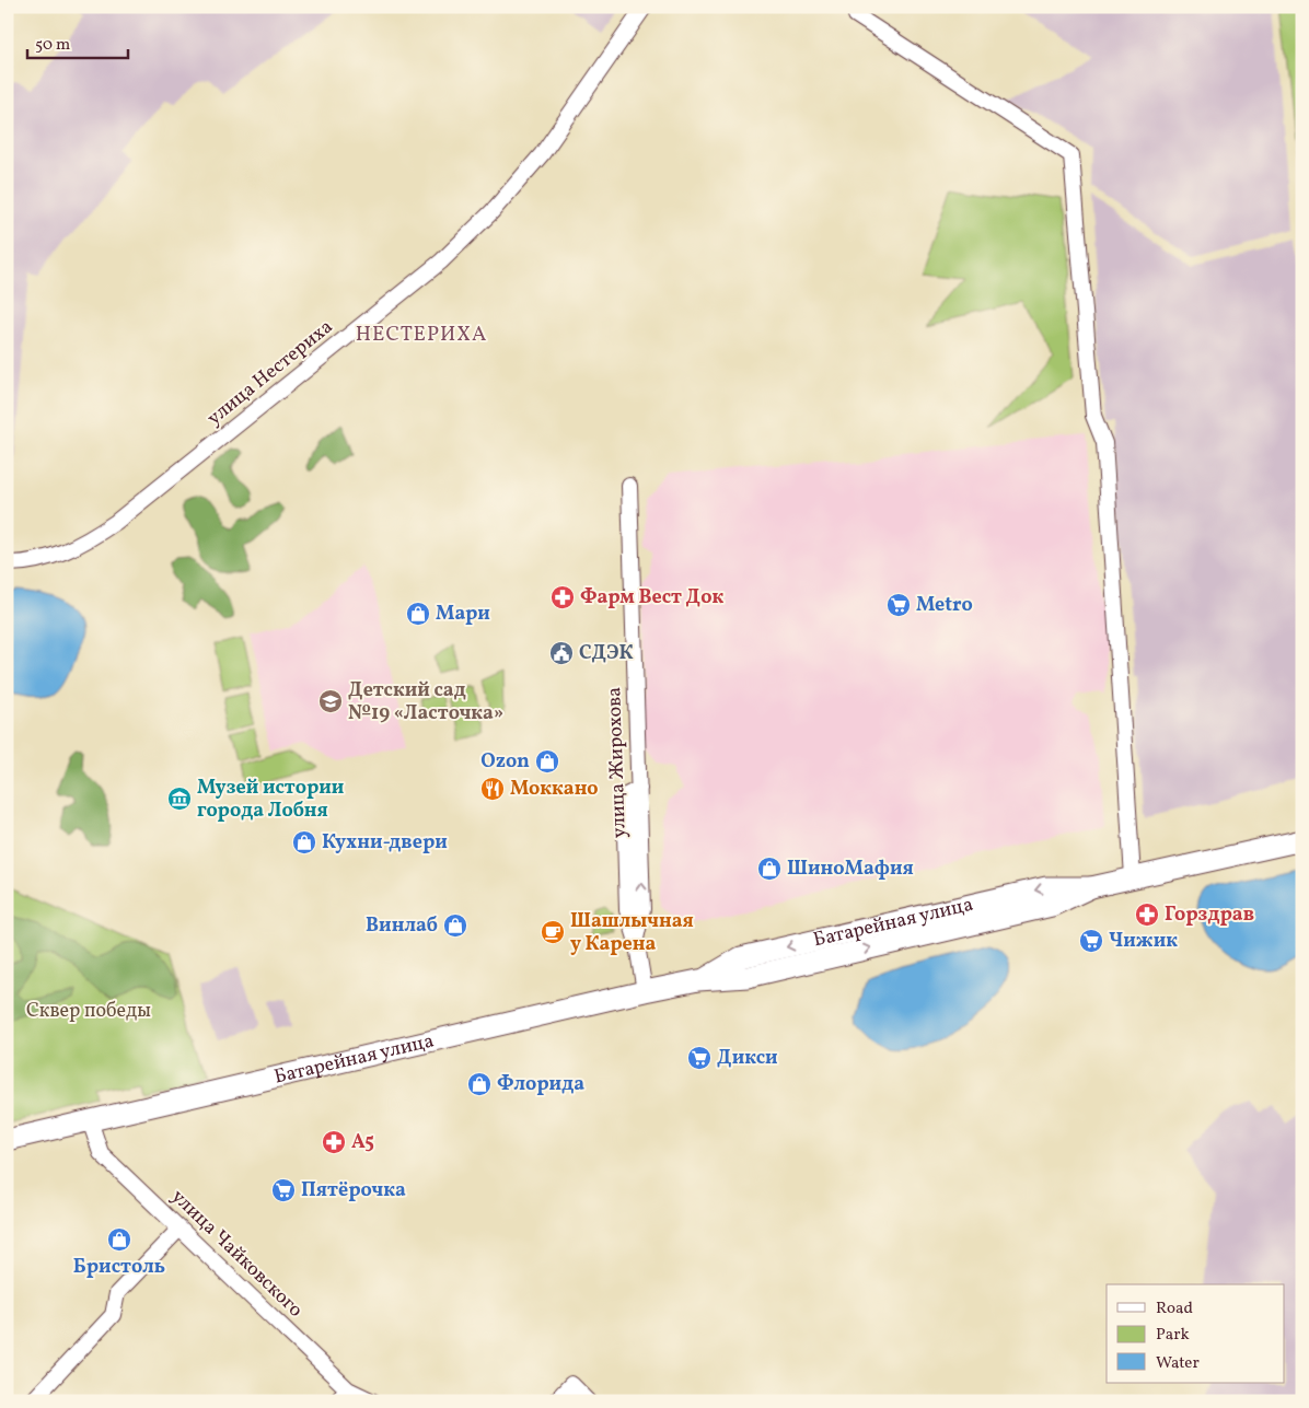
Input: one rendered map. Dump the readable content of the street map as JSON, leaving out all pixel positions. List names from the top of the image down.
{
  "streets": {
    "main road": ["Батарейная улица"],
    "street": ["улица Нестериха", "улица Жирохова", "улица Чайковского"]
  },
  "crossings": [
    ["улица Жирохова", "Батарейная улица"],
    ["Батарейная улица", "улица Чайковского"]
  ],
  "districts": ["НЕСТЕРИХА"],
  "parks": ["Сквер победы"],
  "places": {
    "pharmacy": ["Фарм Вест Док", "Горздрав", "А5"],
    "supermarket": [
      "Metro",
      "Чижик",
      "Дикси",
      "Пятёрочка"
    ],
    "shop": [
      "Мари",
      "Ozon",
      "Кухни-двери",
      "ШиноМафия",
      "Винлаб",
      "Флорида",
      "Бристоль"
    ],
    "public building": ["СДЭК"],
    "school or university": ["Детский сад №19 «Ласточка»"],
    "restaurant": ["Моккано"],
    "museum": ["Музей истории города Лобня"],
    "cafe": ["Шашлычная у Карена"]
  },
  "legend": ["Road", "Park", "Water"],
  "scale_bar": "50 m"
}
